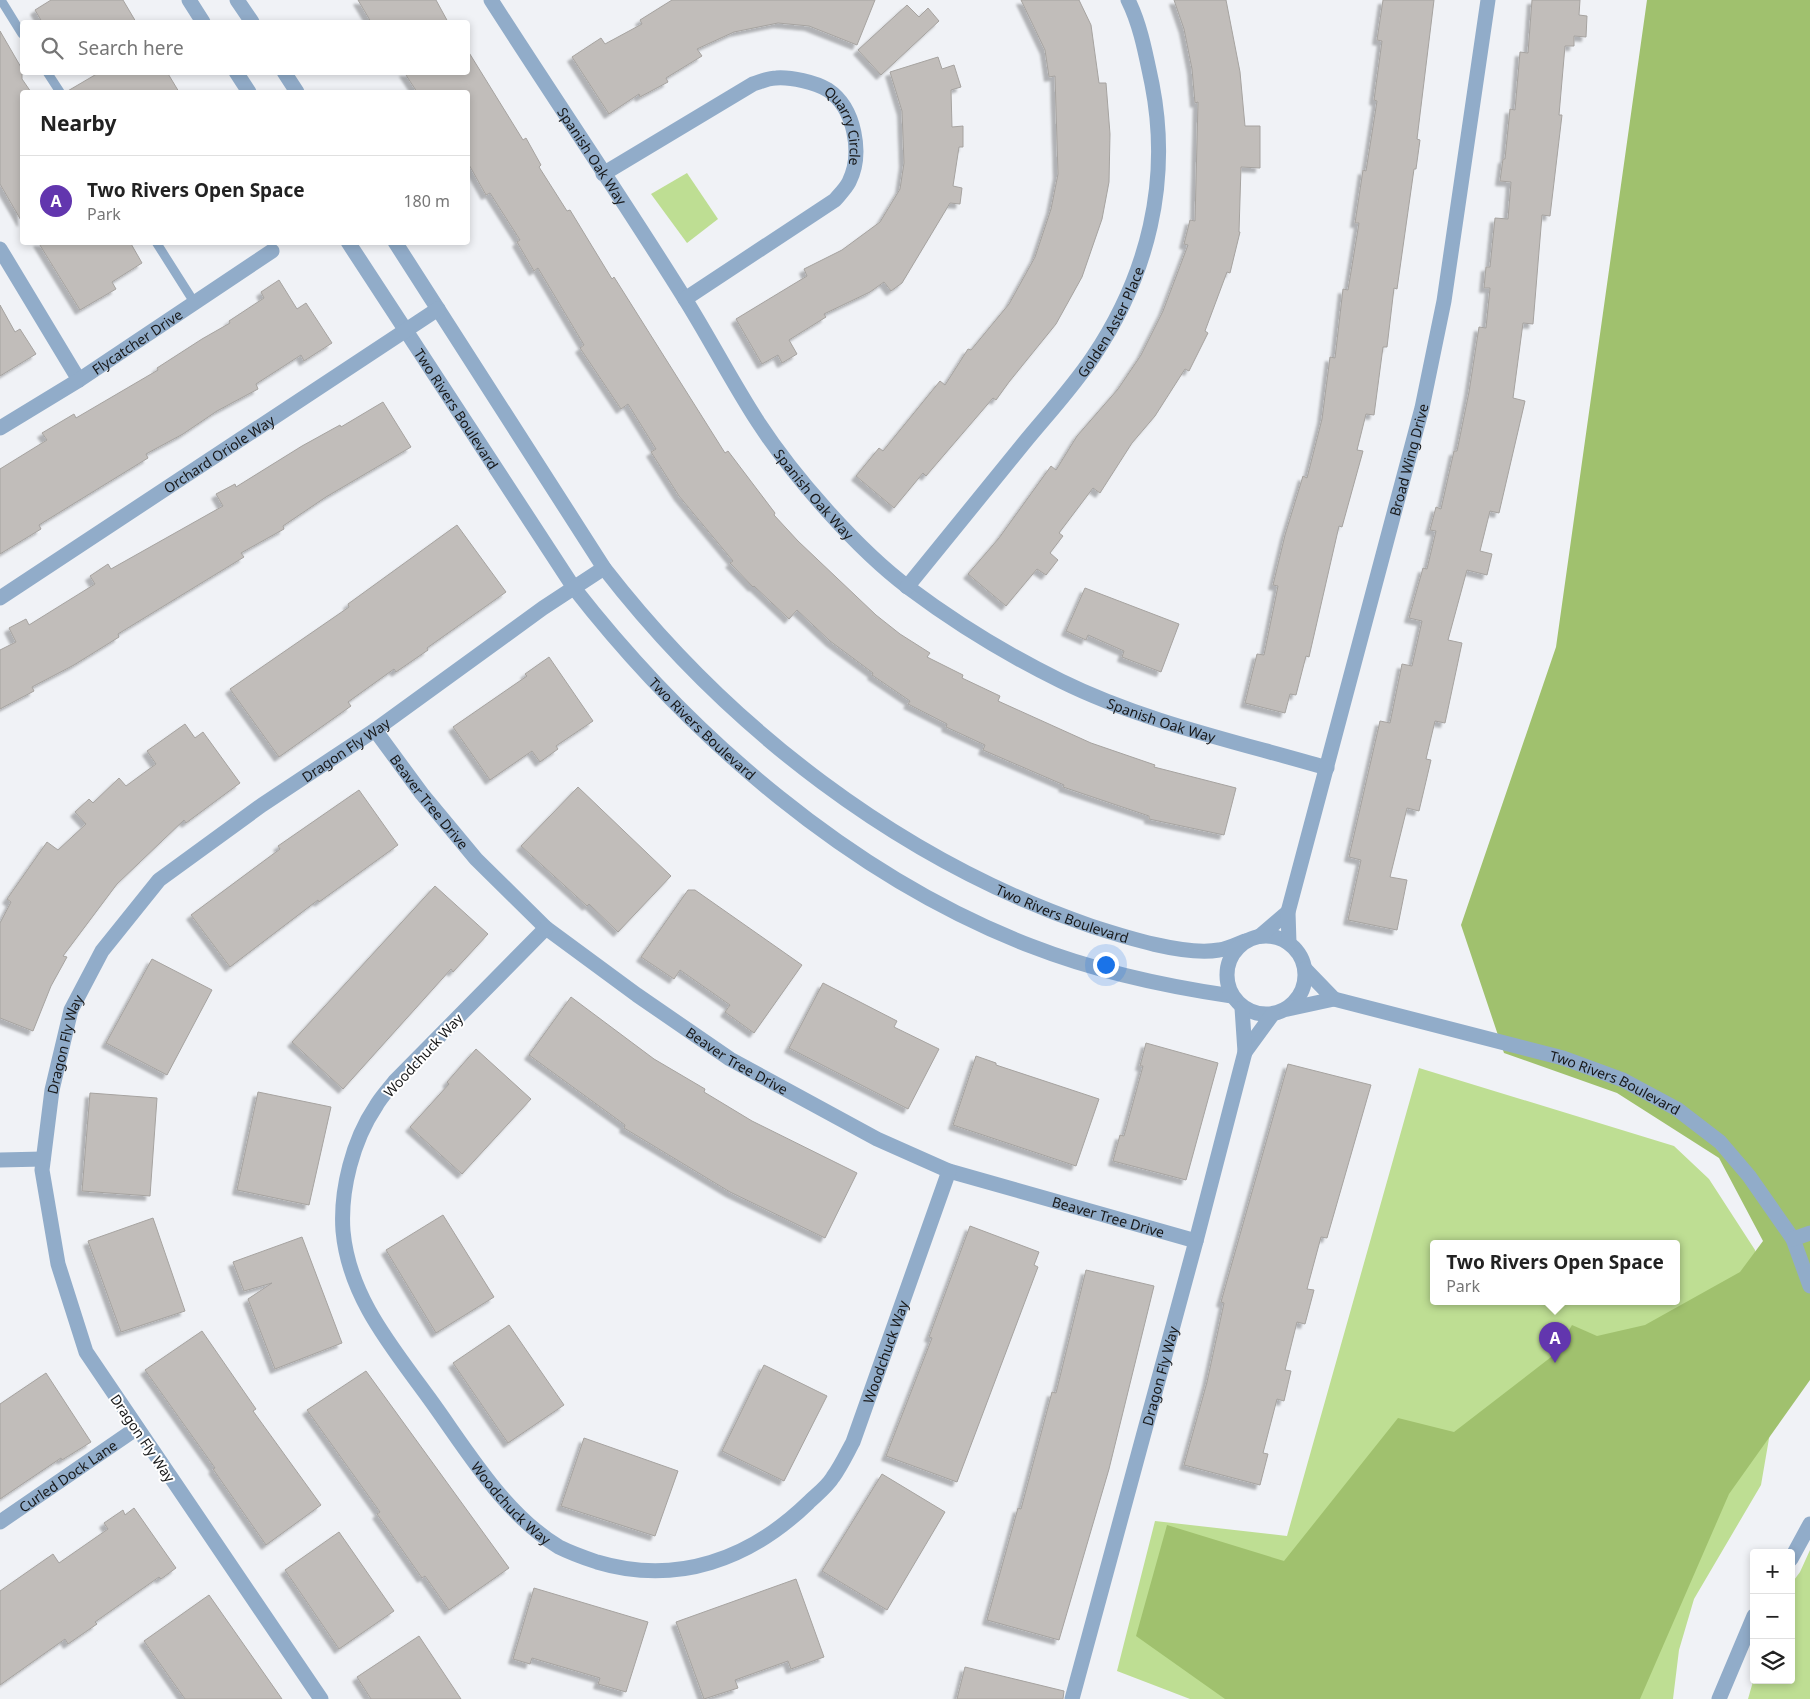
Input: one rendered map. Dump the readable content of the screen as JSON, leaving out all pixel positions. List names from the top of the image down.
{
  "streets": {
    "street": [
      "Quarry Circle",
      "Spanish Oak Way",
      "Golden Aster Place",
      "Flycatcher Drive",
      "Two Rivers Boulevard",
      "Orchard Oriole Way",
      "Broad Wing Drive",
      "Dragon Fly Way",
      "Beaver Tree Drive",
      "Woodchuck Way",
      "Curled Dock Lane"
    ]
  },
  "crossings": [
    ["Quarry Circle", "Spanish Oak Way"],
    ["Spanish Oak Way", "Golden Aster Place"],
    ["Spanish Oak Way", "Broad Wing Drive"],
    ["Two Rivers Boulevard", "Orchard Oriole Way"],
    ["Two Rivers Boulevard", "Broad Wing Drive"],
    ["Two Rivers Boulevard", "Dragon Fly Way"],
    ["Broad Wing Drive", "Dragon Fly Way"],
    ["Dragon Fly Way", "Beaver Tree Drive"],
    ["Dragon Fly Way", "Curled Dock Lane"],
    ["Beaver Tree Drive", "Woodchuck Way"]
  ],
  "page": {
    "search": "Search here",
    "heading": "Nearby",
    "list": [
      {
        "mark": "A",
        "name": "Two Rivers Open Space",
        "note": "Park",
        "value": "180 m"
      }
    ],
    "popup": ["Two Rivers Open Space", "Park"],
    "pins": "A",
    "map_buttons": ["+", "−"]
  }
}
